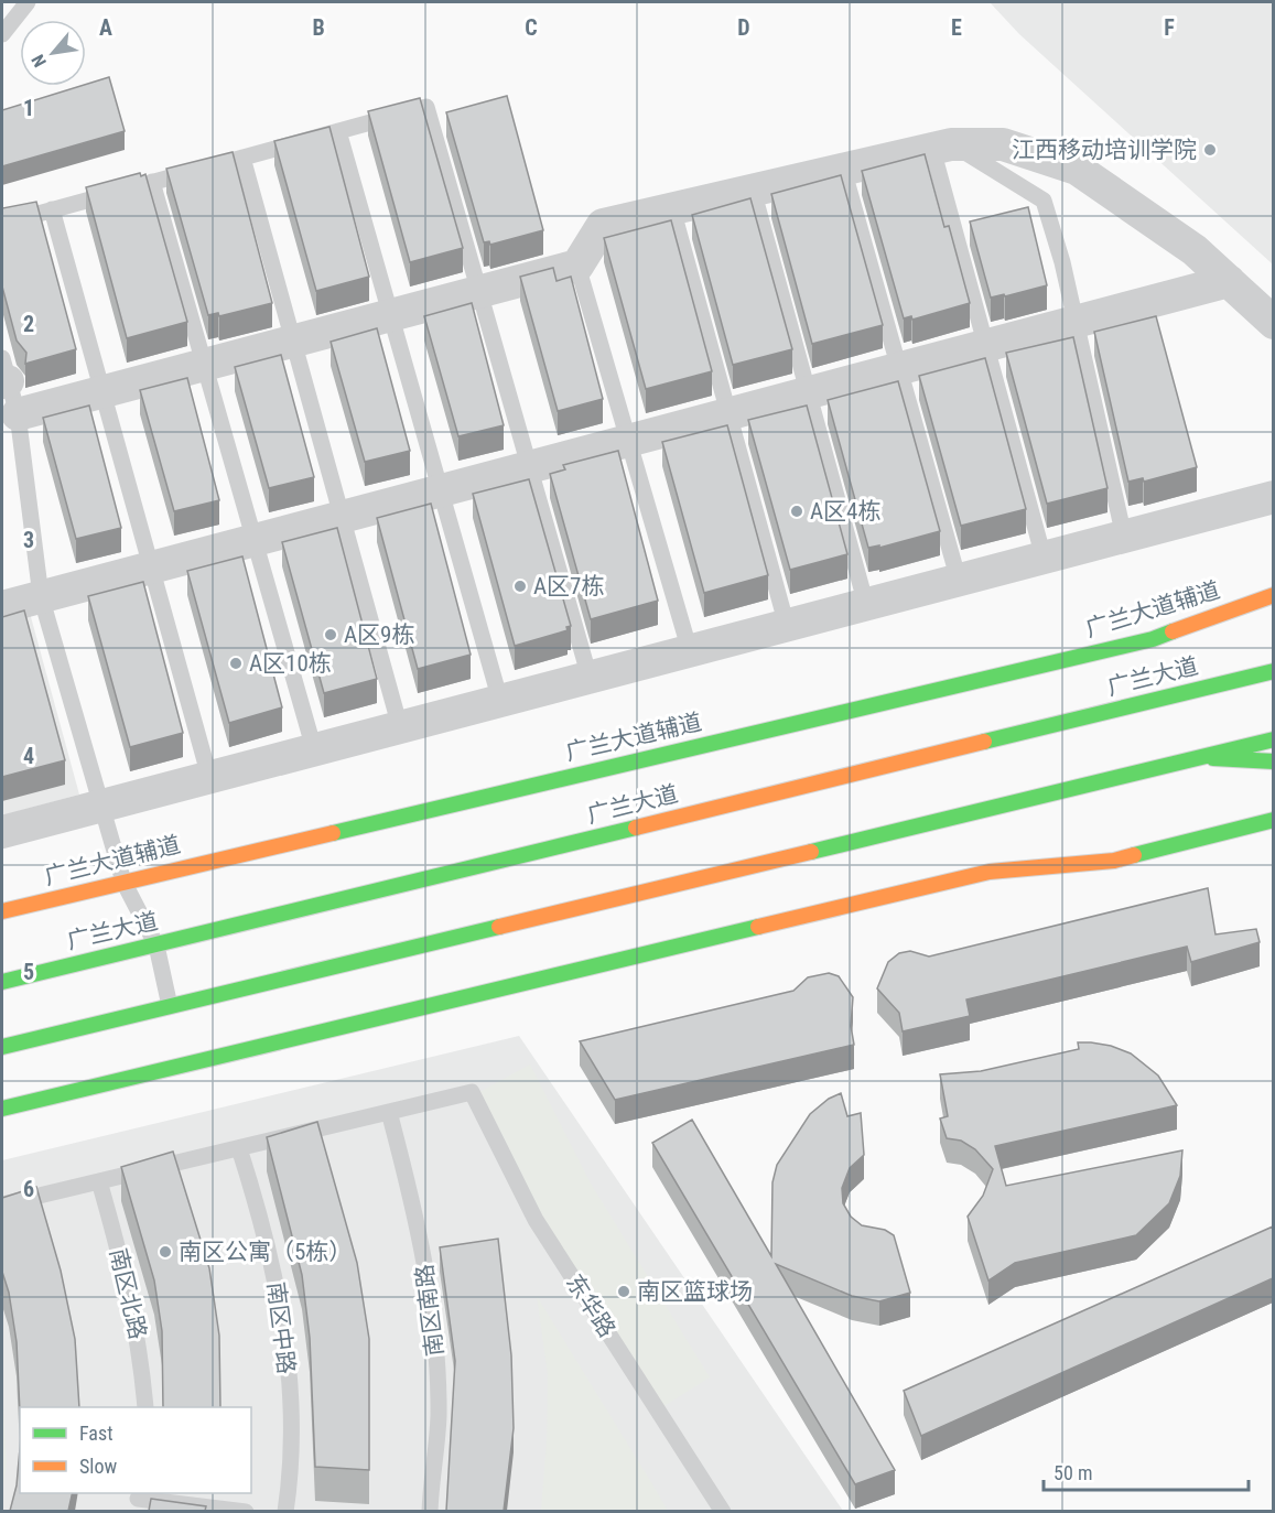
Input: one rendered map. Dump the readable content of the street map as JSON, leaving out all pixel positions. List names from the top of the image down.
{
  "streets": {
    "main road": ["广兰大道辅道", "广兰大道"],
    "lane": [
      "南区北路",
      "东华路",
      "南区南路",
      "南区中路"
    ]
  },
  "crossings": [
    ["东华路", "南区南路"]
  ],
  "places": [
    "江西移动培训学院",
    "A区4栋",
    "A区7栋",
    "A区9栋",
    "A区10栋",
    "南区公寓（5栋）",
    "南区篮球场"
  ],
  "legend": ["Fast", "Slow"],
  "scale_bar": "50 m",
  "north": "bottom left",
  "grid": {
    "columns": [
      "A",
      "B",
      "C",
      "D",
      "E",
      "F"
    ],
    "rows": [
      "1",
      "2",
      "3",
      "4",
      "5",
      "6"
    ]
  }
}
